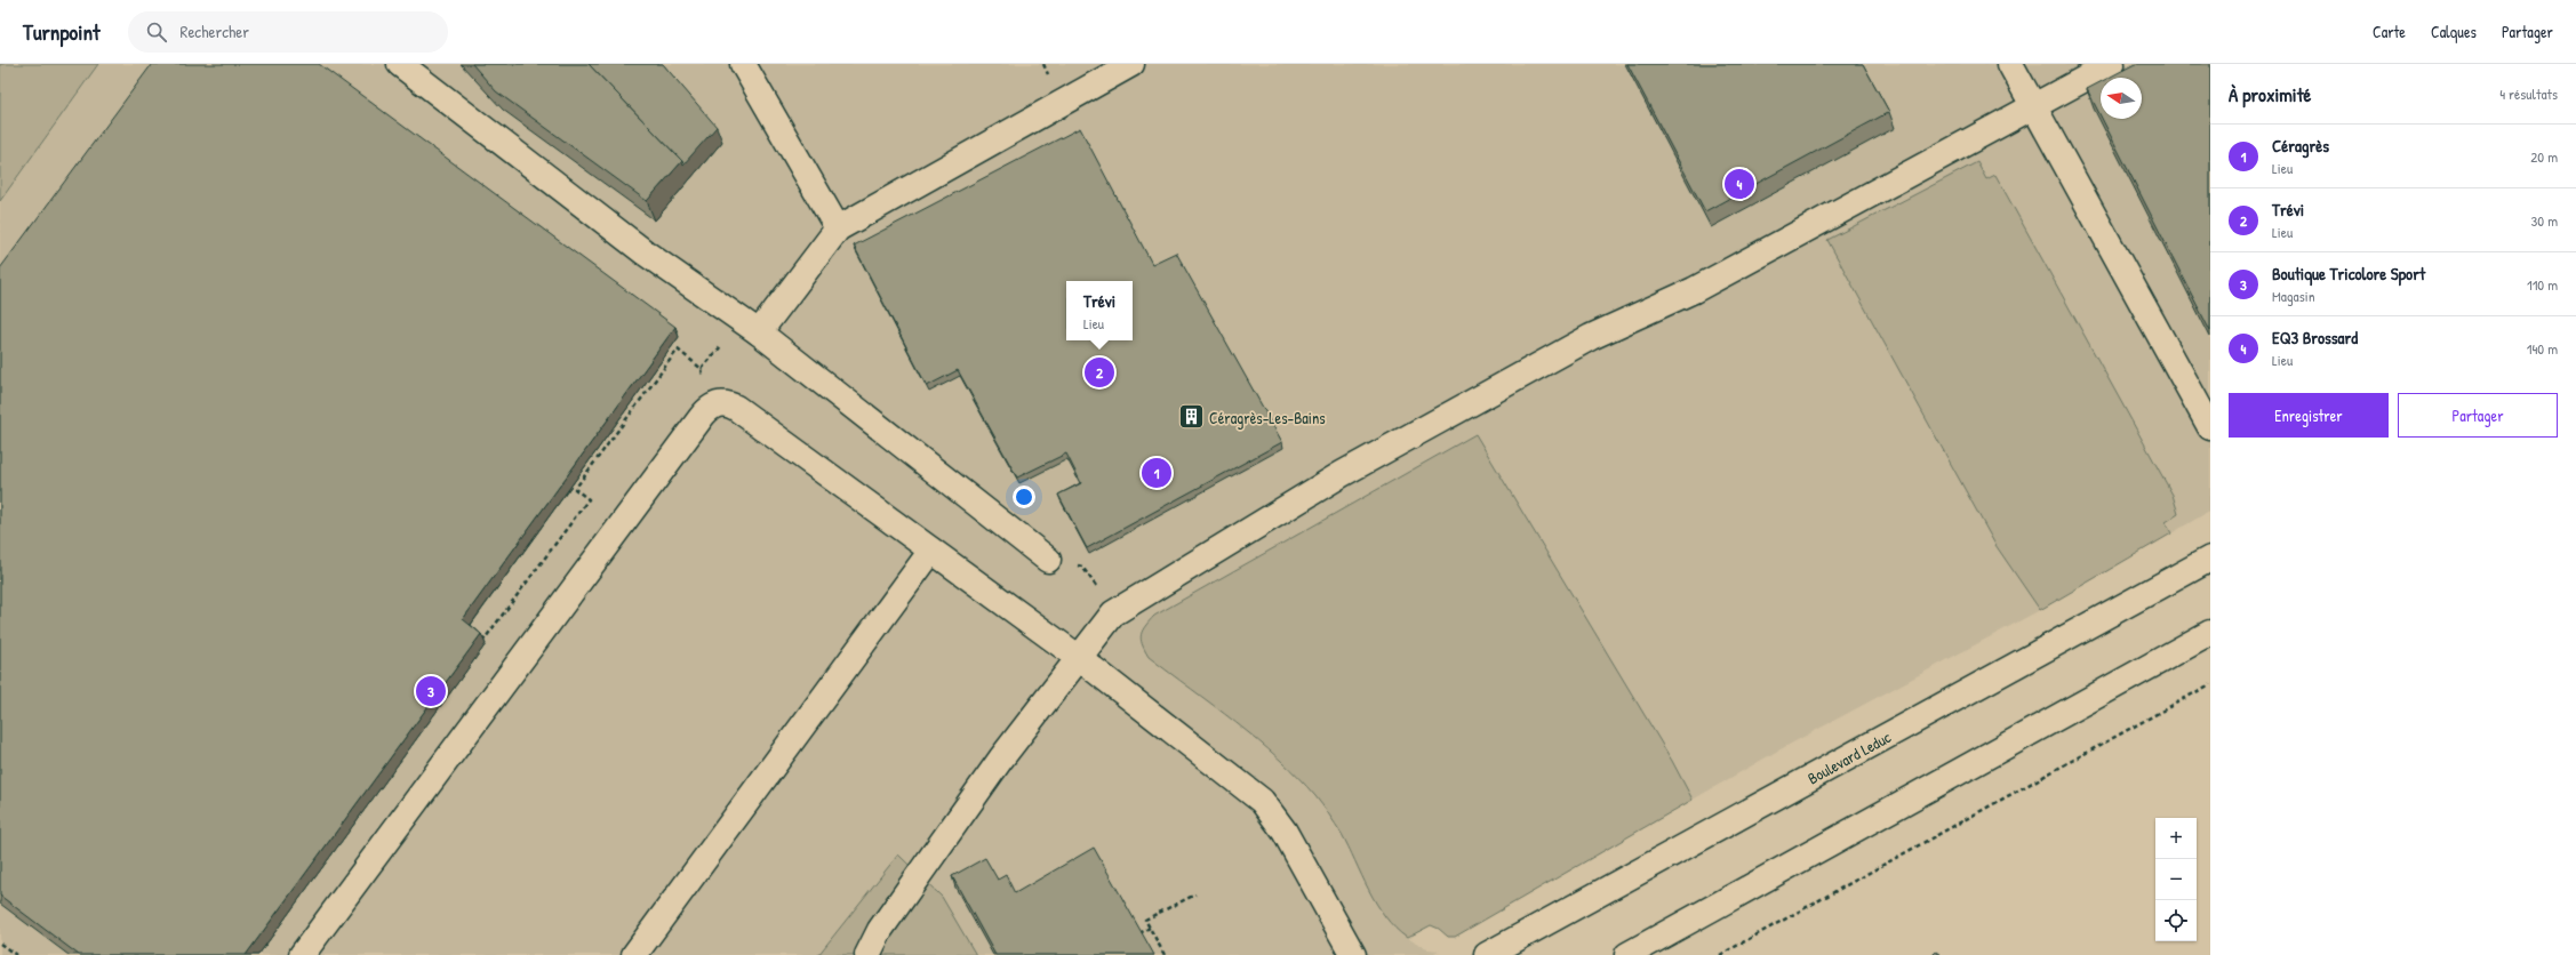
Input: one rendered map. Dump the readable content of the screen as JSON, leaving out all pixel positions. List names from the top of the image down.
{
  "streets": {
    "street": ["Boulevard Leduc"]
  },
  "places": {
    "building": ["Céragrès-Les-Bains"]
  },
  "north": "left",
  "page": {
    "header": "Turnpoint",
    "search": "Rechercher",
    "nav": ["Carte", "Calques", "Partager"],
    "heading": ["À proximité", "4 résultats"],
    "list": [
      {
        "mark": "1",
        "name": "Céragrès",
        "note": "Lieu",
        "value": "20 m"
      },
      {
        "mark": "2",
        "name": "Trévi",
        "note": "Lieu",
        "value": "30 m"
      },
      {
        "mark": "3",
        "name": "Boutique Tricolore Sport",
        "note": "Magasin",
        "value": "110 m"
      },
      {
        "mark": "4",
        "name": "EQ3 Brossard",
        "note": "Lieu",
        "value": "140 m"
      }
    ],
    "pins": [
      "4",
      "2",
      "1",
      "3"
    ],
    "popup": ["Trévi", "Lieu"],
    "buttons": ["Enregistrer", "Partager"],
    "map_buttons": ["+", "−"]
  }
}
